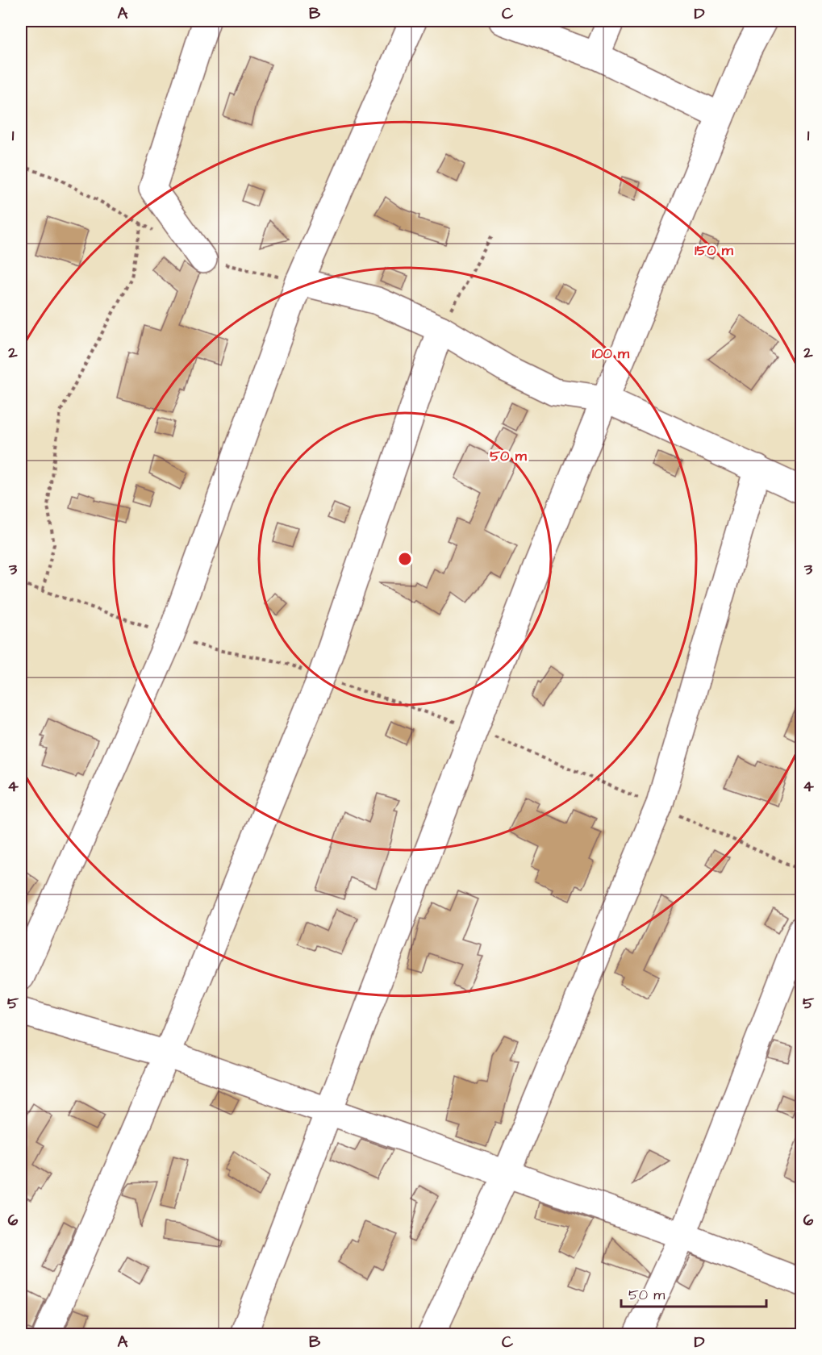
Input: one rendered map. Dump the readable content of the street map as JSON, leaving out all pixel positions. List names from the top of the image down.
{
  "scale_bar": "50 m",
  "grid": {
    "columns": [
      "A",
      "B",
      "C",
      "D"
    ],
    "rows": [
      "1",
      "2",
      "3",
      "4",
      "5",
      "6"
    ]
  },
  "rings": ["150 m", "100 m", "50 m"]
}
